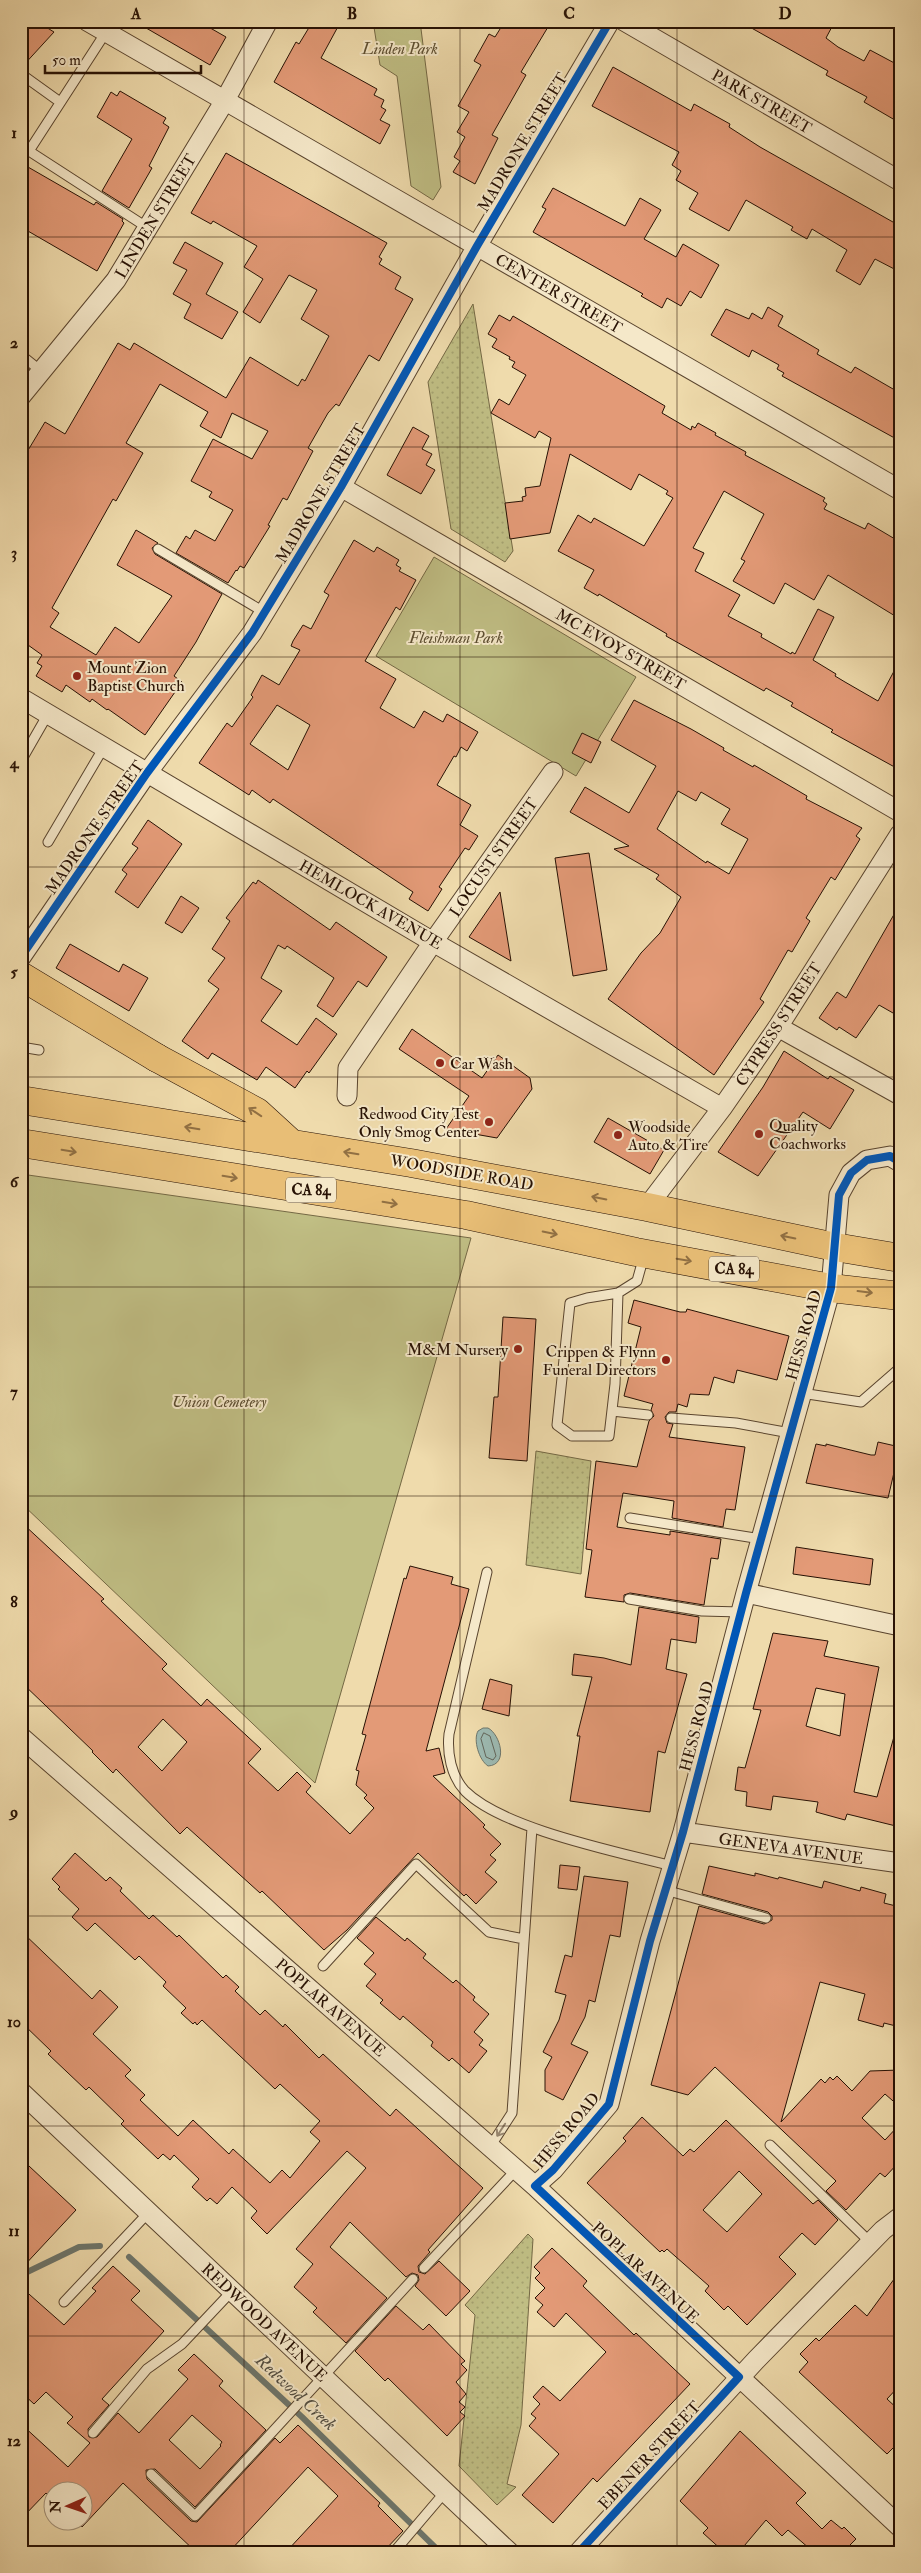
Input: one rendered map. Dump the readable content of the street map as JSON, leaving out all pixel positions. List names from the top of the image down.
{
  "streets": {
    "main road": ["WOODSIDE ROAD", "CA 84"],
    "street": [
      "PARK STREET",
      "MADRONE STREET",
      "LINDEN STREET",
      "CENTER STREET",
      "MC EVOY STREET",
      "LOCUST STREET",
      "HEMLOCK AVENUE",
      "CYPRESS STREET",
      "HESS ROAD",
      "GENEVA AVENUE",
      "POPLAR AVENUE",
      "REDWOOD AVENUE",
      "EBENER STREET"
    ]
  },
  "crossings": [
    ["MADRONE STREET", "CENTER STREET"],
    ["MADRONE STREET", "MC EVOY STREET"],
    ["MADRONE STREET", "HEMLOCK AVENUE"],
    ["LINDEN STREET", "CENTER STREET"],
    ["LOCUST STREET", "HEMLOCK AVENUE"],
    ["HEMLOCK AVENUE", "CYPRESS STREET"],
    ["CYPRESS STREET", "WOODSIDE ROAD"],
    ["WOODSIDE ROAD", "HESS ROAD"],
    ["CA 84", "HESS ROAD"],
    ["HESS ROAD", "GENEVA AVENUE"],
    ["HESS ROAD", "POPLAR AVENUE"],
    ["POPLAR AVENUE", "EBENER STREET"]
  ],
  "water": ["Redwood Creek"],
  "parks": ["Linden Park", "Fleishman Park", "Union Cemetery"],
  "places": [
    "Mount Zion Baptist Church",
    "Car Wash",
    "Redwood City Test Only Smog Center",
    "Quality Coachworks",
    "Woodside Auto & Tire",
    "M&M Nursery",
    "Crippen & Flynn Funeral Directors"
  ],
  "scale_bar": "50 m",
  "north": "left",
  "grid": {
    "columns": [
      "A",
      "B",
      "C",
      "D"
    ],
    "rows": [
      "1",
      "2",
      "3",
      "4",
      "5",
      "6",
      "7",
      "8",
      "9",
      "10",
      "11",
      "12"
    ]
  }
}
